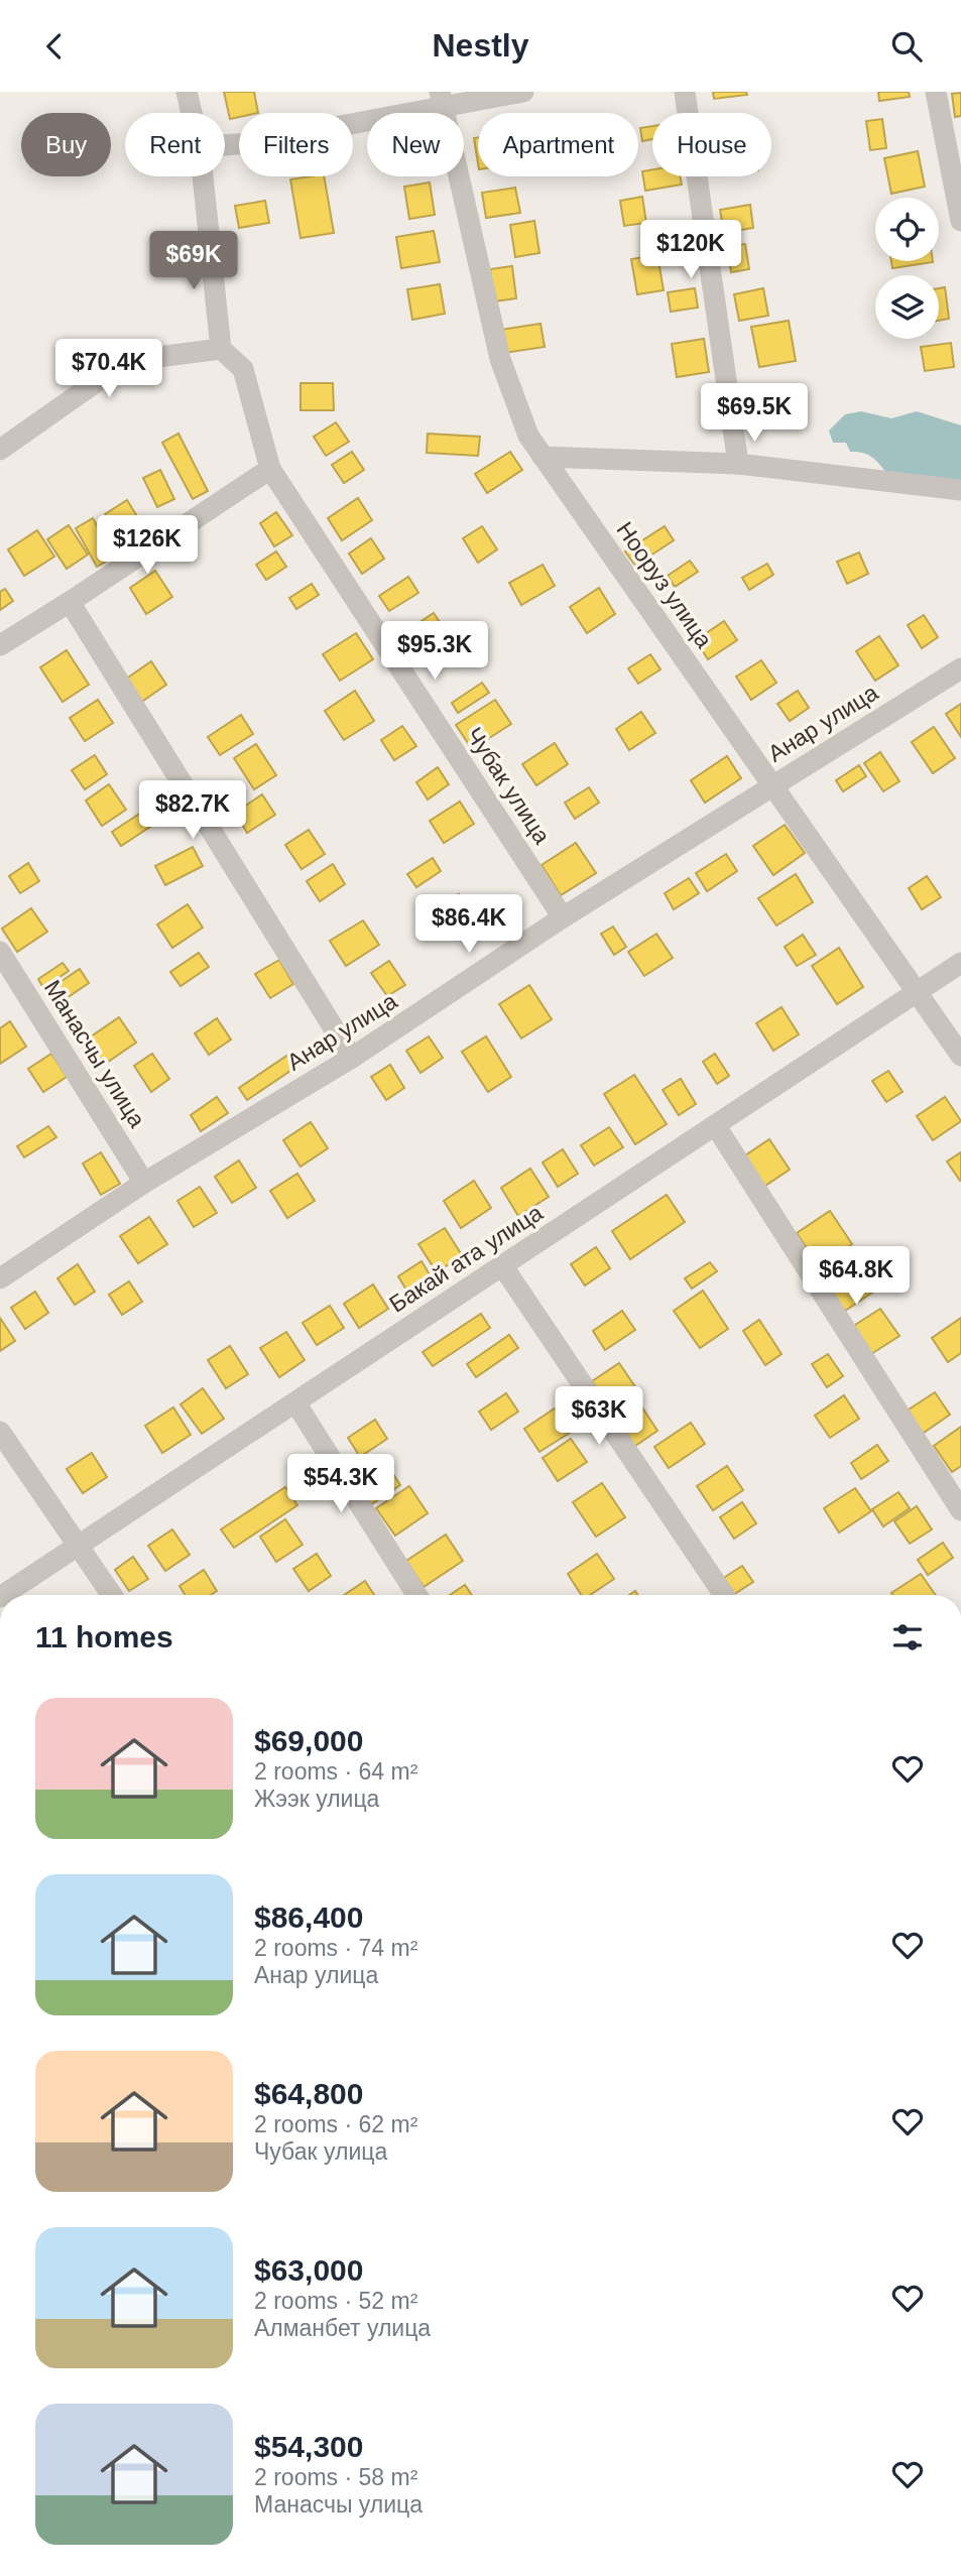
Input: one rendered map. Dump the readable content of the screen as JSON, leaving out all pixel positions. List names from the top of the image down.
{
  "streets": {
    "street": [
      "Нооруз улица",
      "Анар улица",
      "Чубак улица",
      "Манасчы улица",
      "Бакай ата улица"
    ]
  },
  "crossings": [
    ["Нооруз улица", "Анар улица"],
    ["Нооруз улица", "Бакай ата улица"],
    ["Анар улица", "Чубак улица"],
    ["Анар улица", "Манасчы улица"]
  ],
  "page": {
    "header": "Nestly",
    "chip": [
      "Buy",
      "Rent",
      "Filters",
      "New",
      "Apartment",
      "House"
    ],
    "price": [
      "$120K",
      "$69K",
      "$70.4K",
      "$69.5K",
      "$126K",
      "$95.3K",
      "$82.7K",
      "$86.4K",
      "$64.8K",
      "$63K",
      "$54.3K"
    ],
    "heading": "11 homes",
    "list": [
      {
        "name": "$69,000",
        "note": "2 rooms · 64 m² · Жээк улица"
      },
      {
        "name": "$86,400",
        "note": "2 rooms · 74 m² · Анар улица"
      },
      {
        "name": "$64,800",
        "note": "2 rooms · 62 m² · Чубак улица"
      },
      {
        "name": "$63,000",
        "note": "2 rooms · 52 m² · Алманбет улица"
      },
      {
        "name": "$54,300",
        "note": "2 rooms · 58 m² · Манасчы улица"
      }
    ]
  }
}
